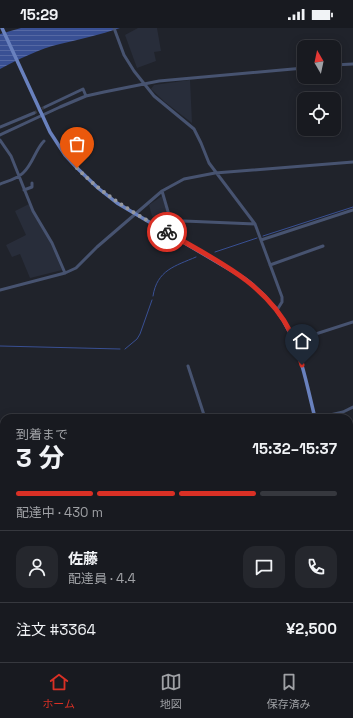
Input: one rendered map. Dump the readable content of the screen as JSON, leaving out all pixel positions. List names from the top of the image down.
{
  "north": "top",
  "page": {
    "status": "15:29",
    "heading": ["3 分", "到着まで", "15:32–15:37"],
    "panel": [
      "佐藤",
      "配達員 · 4.4",
      "注文 #3364",
      "¥2,500"
    ],
    "bar": "配達中 · 430 m",
    "tabs": ["ホーム", "地図", "保存済み"]
  }
}
